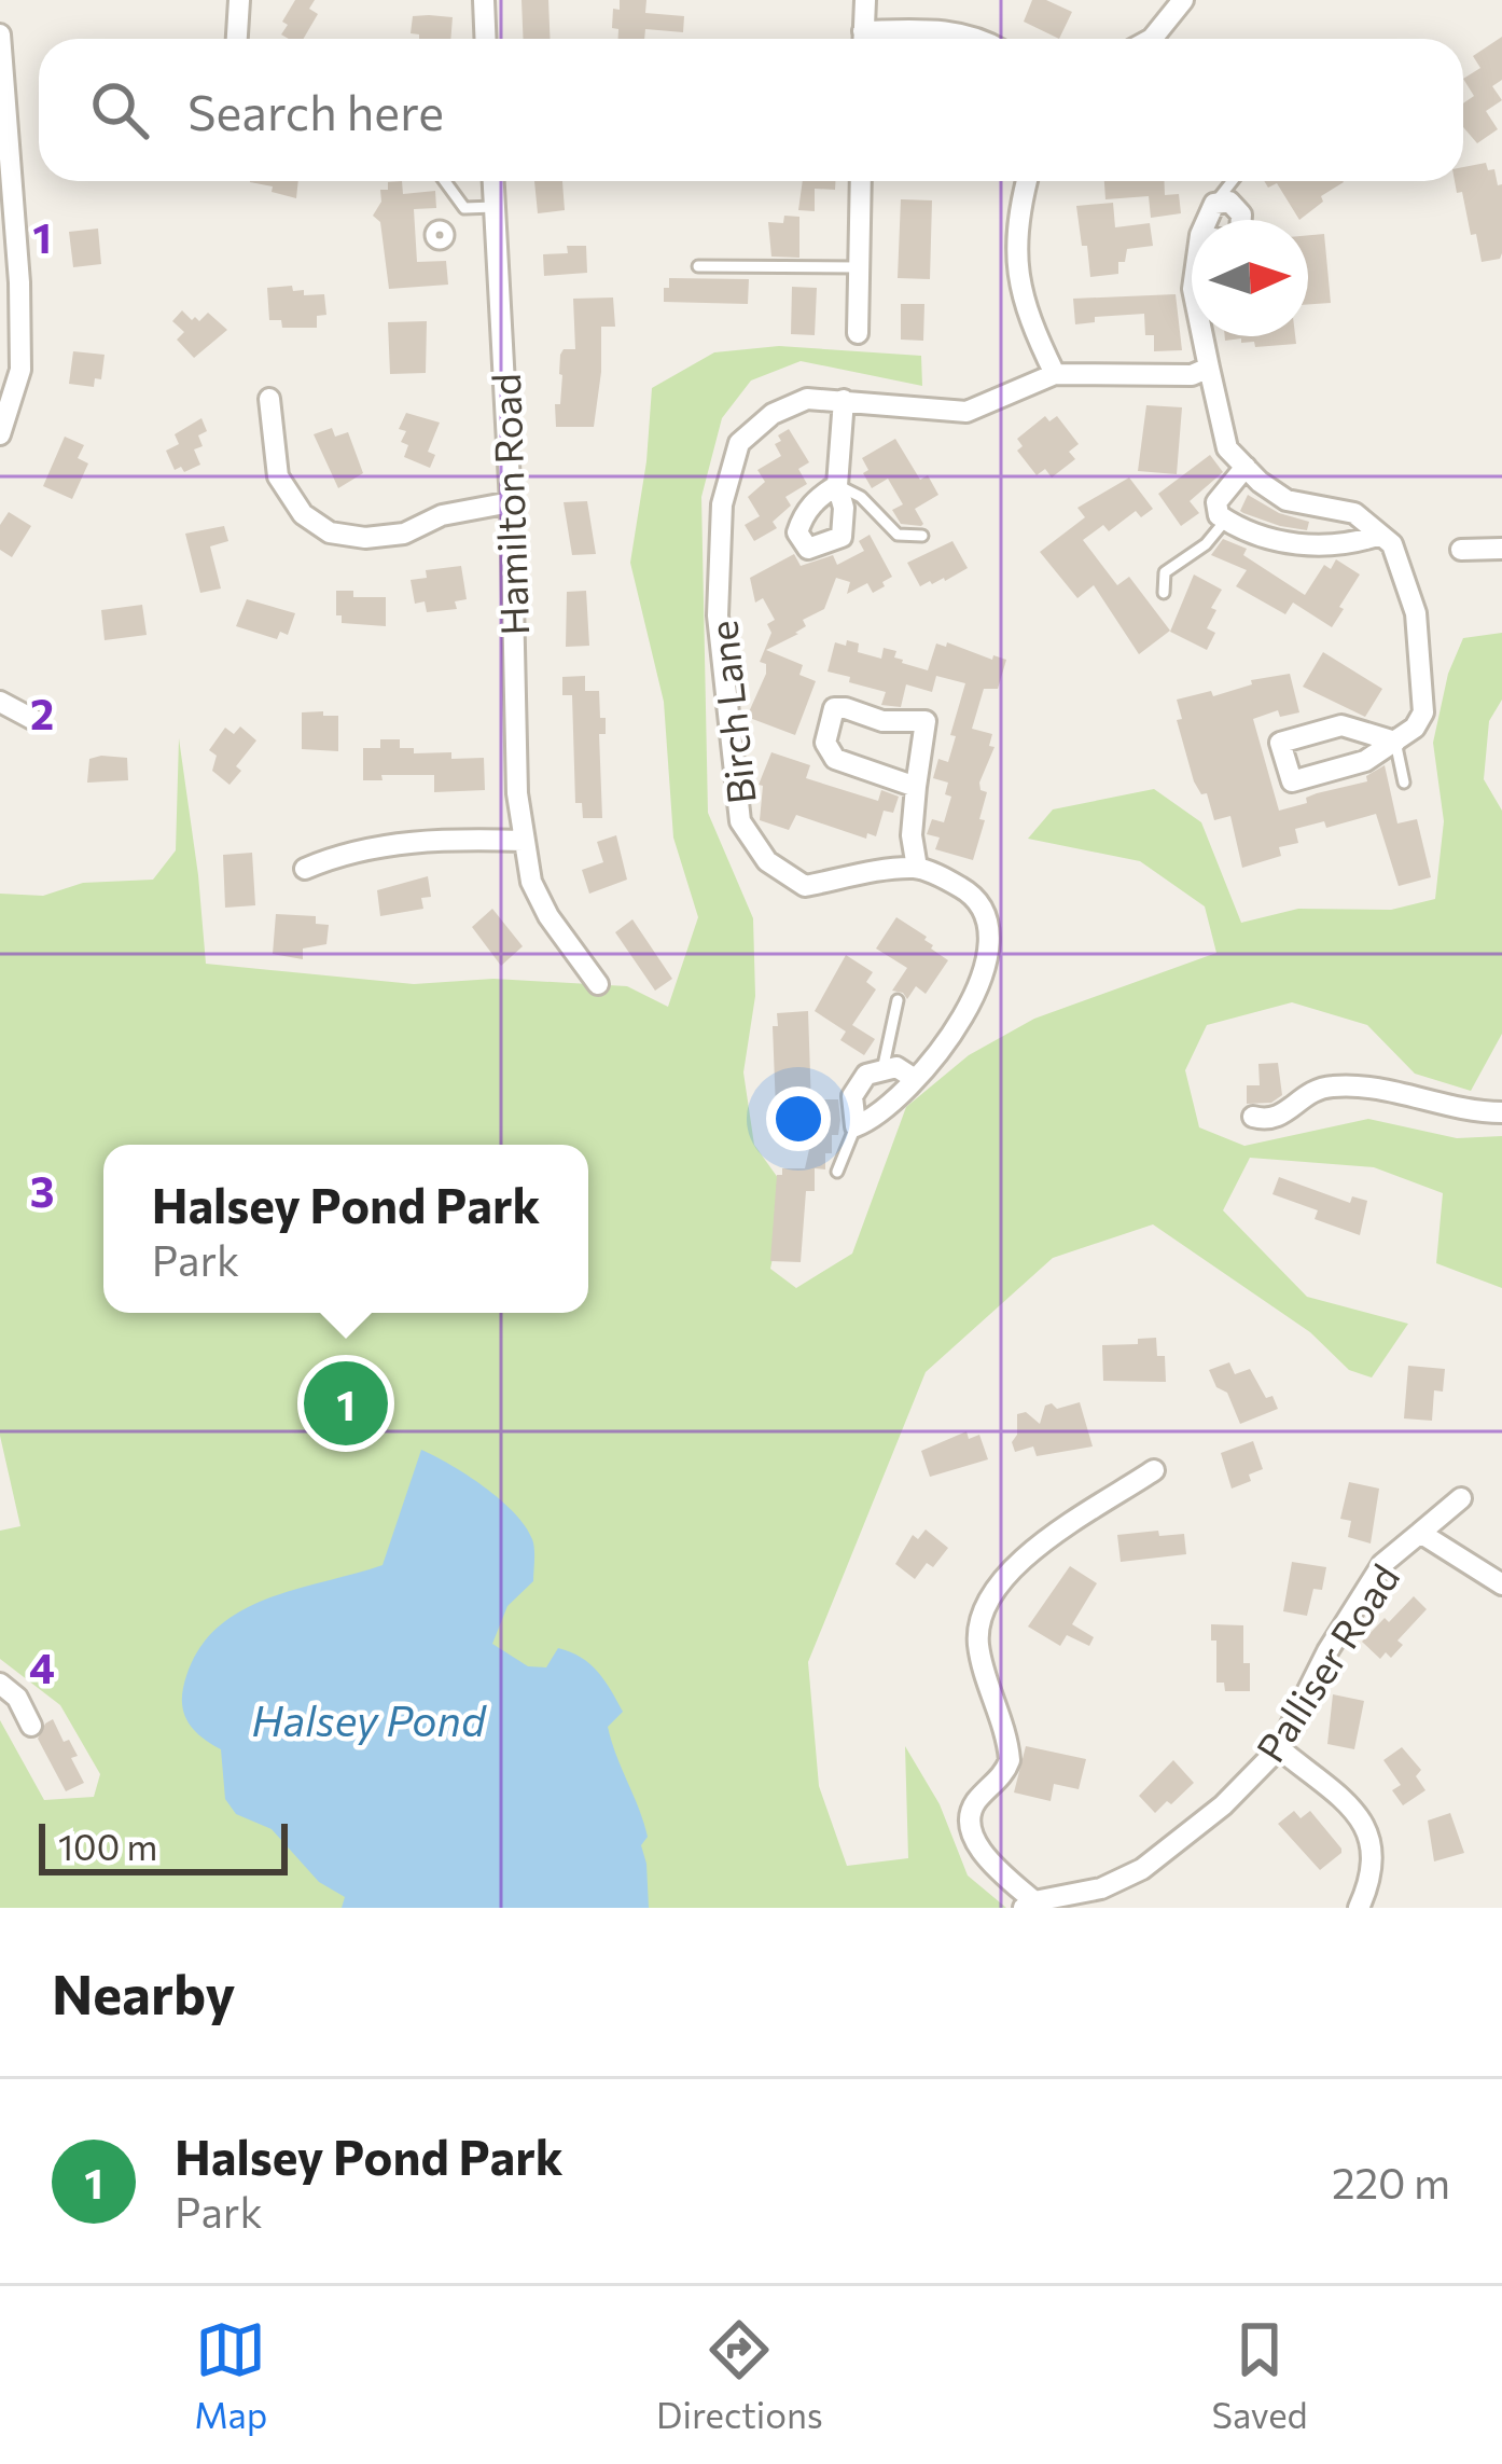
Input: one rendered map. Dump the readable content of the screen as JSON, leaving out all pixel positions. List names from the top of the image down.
{
  "streets": {
    "street": ["Hamilton Road", "Birch Lane", "Palliser Road"]
  },
  "water": ["Halsey Pond"],
  "scale_bar": "100 m",
  "north": "right",
  "page": {
    "search": "Search here",
    "popup": ["Halsey Pond Park", "Park"],
    "pins": "1",
    "scale": "100 m",
    "heading": "Nearby",
    "list": [
      {
        "mark": "1",
        "name": "Halsey Pond Park",
        "note": "Park",
        "value": "220 m"
      }
    ],
    "nav": ["Map", "Directions", "Saved"]
  },
  "grid": {
    "rows": [
      "1",
      "2",
      "3",
      "4"
    ]
  }
}
